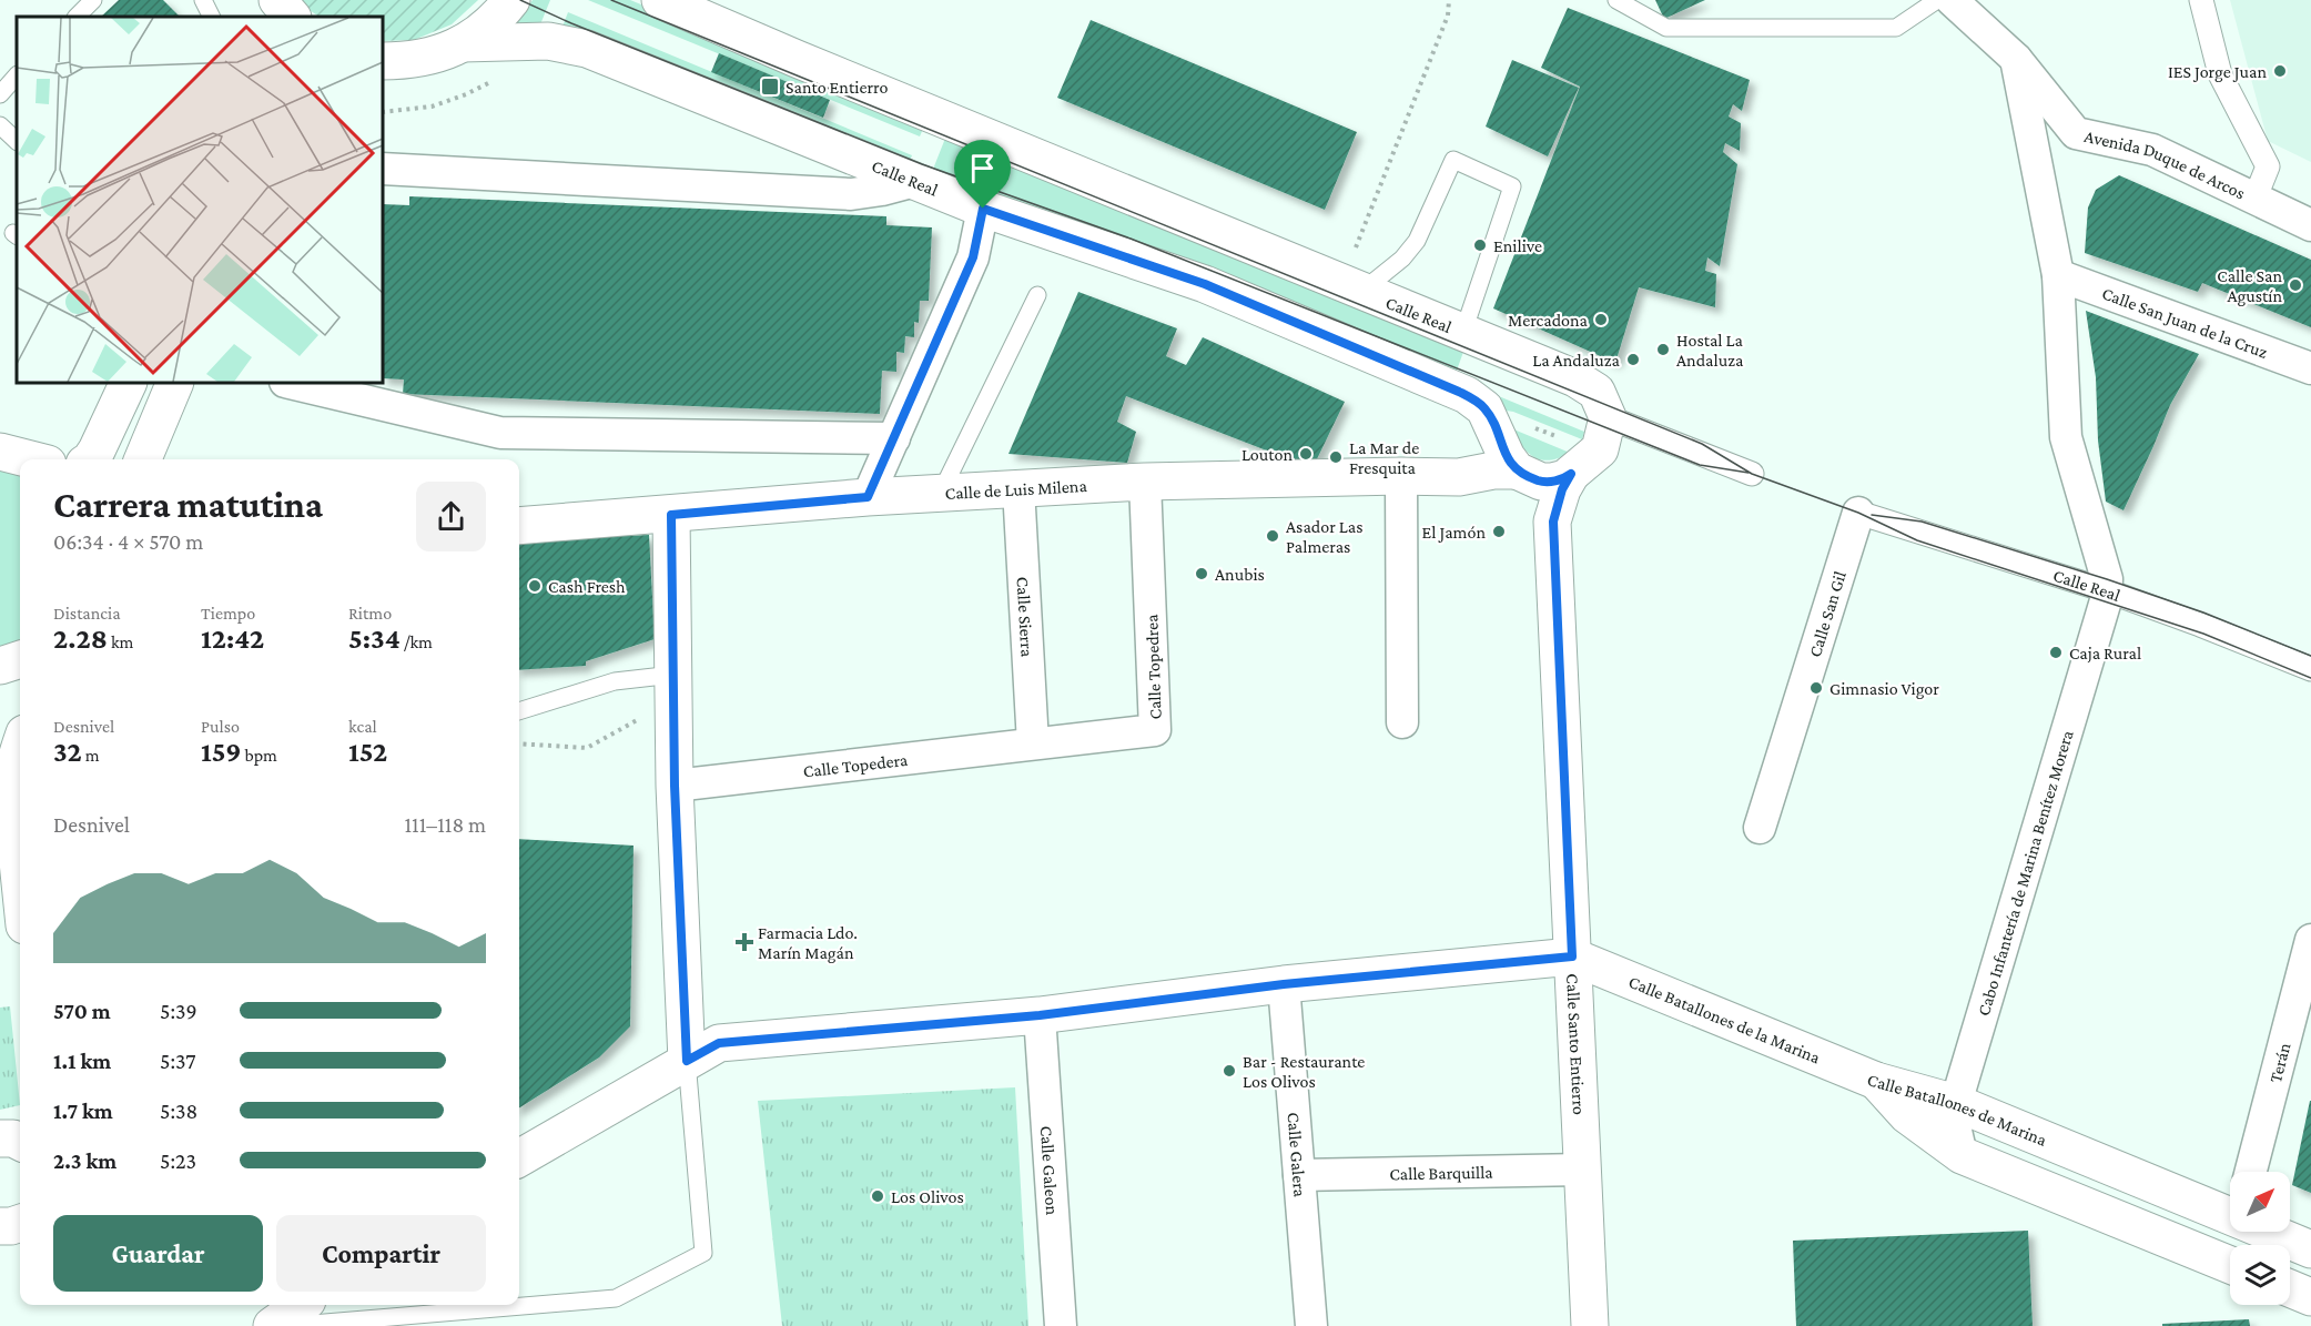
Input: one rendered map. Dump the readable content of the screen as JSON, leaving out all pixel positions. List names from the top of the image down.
{
  "streets": {
    "street": [
      "Avenida Duque de Arcos",
      "Calle Real",
      "Calle San Juan de la Cruz",
      "Calle de Luis Milena",
      "Calle San Gil",
      "Calle Sierra",
      "Calle Topedrea",
      "Calle Topedera",
      "Cabo Infantería de Marina Benítez Morera",
      "Calle Batallones de la Marina",
      "Calle Santo Entierro",
      "Terán",
      "Calle Batallones de Marina",
      "Calle Galera",
      "Calle Galeon",
      "Calle Barquilla"
    ]
  },
  "crossings": [
    ["Calle Real", "Calle de Luis Milena"],
    ["Calle Real", "Calle San Gil"],
    ["Calle Real", "Cabo Infantería de Marina Benítez Morera"],
    ["Calle Real", "Calle Santo Entierro"],
    ["Calle San Juan de la Cruz", "Cabo Infantería de Marina Benítez Morera"],
    ["Calle de Luis Milena", "Calle Sierra"],
    ["Calle de Luis Milena", "Calle Topedrea"],
    ["Calle Sierra", "Calle Topedrea"],
    ["Calle Sierra", "Calle Topedera"],
    ["Calle Topedrea", "Calle Topedera"],
    ["Cabo Infantería de Marina Benítez Morera", "Calle Batallones de Marina"],
    ["Calle Batallones de la Marina", "Calle Santo Entierro"],
    ["Calle Batallones de la Marina", "Calle Batallones de Marina"],
    ["Calle Santo Entierro", "Calle Barquilla"],
    ["Calle Galera", "Calle Barquilla"]
  ],
  "places": {
    "other": [
      "IES Jorge Juan",
      "Enilive",
      "Calle San Agustín",
      "Mercadona",
      "Hostal La Andaluza",
      "La Andaluza",
      "Louton",
      "La Mar de Fresquita",
      "El Jamón",
      "Asador Las Palmeras",
      "Anubis",
      "Cash Fresh",
      "Caja Rural",
      "Gimnasio Vigor",
      "Bar - Restaurante Los Olivos",
      "Los Olivos"
    ],
    "transit": ["Santo Entierro"],
    "health": ["Farmacia Ldo. Marín Magán"]
  },
  "north": "top right",
  "page": {
    "heading": ["Carrera matutina", "06:34 · 4 × 570 m"],
    "stats": [
      ["Distancia", "2.28 km"],
      ["Tiempo", "12:42"],
      ["Ritmo", "5:34 /km"],
      ["Desnivel", "32 m"],
      ["Pulso", "159 bpm"],
      ["kcal", "152"]
    ],
    "chart": ["Desnivel", "111–118 m"],
    "list": [
      {
        "name": "570 m",
        "note": "5:39"
      },
      {
        "name": "1.1 km",
        "note": "5:37"
      },
      {
        "name": "1.7 km",
        "note": "5:38"
      },
      {
        "name": "2.3 km",
        "note": "5:23"
      }
    ],
    "buttons": ["Guardar", "Compartir"]
  }
}
